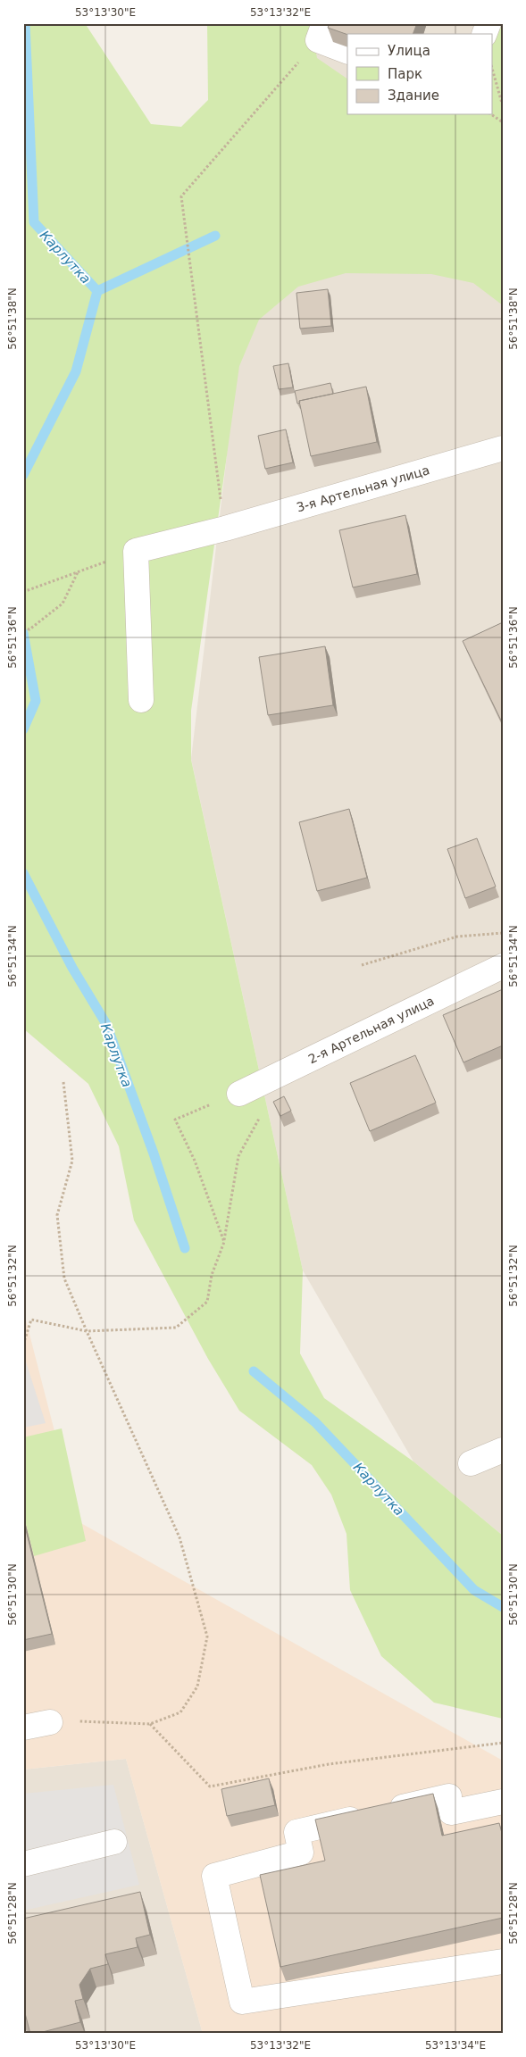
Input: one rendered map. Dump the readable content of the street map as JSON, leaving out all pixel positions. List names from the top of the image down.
{
  "streets": {
    "street": ["3-я Артельная улица", "2-я Артельная улица"]
  },
  "water": ["Карлутка"],
  "legend": ["Улица", "Парк", "Здание"],
  "coordinates": [
    "53°13'30\"E",
    "53°13'32\"E",
    "56°51'38\"N",
    "56°51'36\"N",
    "56°51'34\"N",
    "56°51'32\"N",
    "56°51'30\"N",
    "56°51'28\"N",
    "53°13'34\"E"
  ]
}
